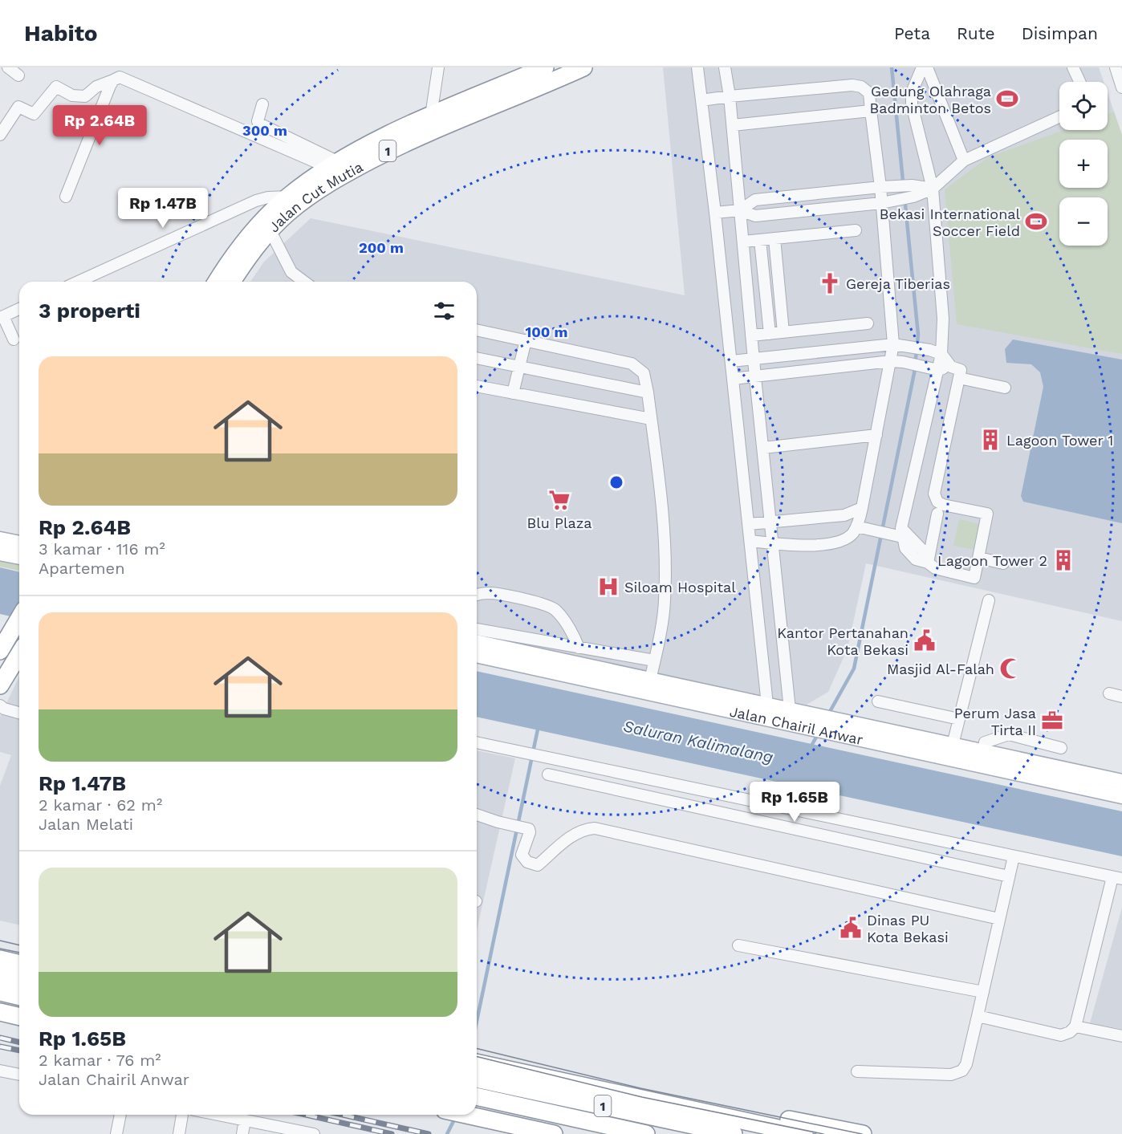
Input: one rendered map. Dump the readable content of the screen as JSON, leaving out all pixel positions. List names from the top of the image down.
{
  "streets": {
    "highway": ["1", "Jalan Cut Mutia"],
    "main road": ["Jalan Chairil Anwar"]
  },
  "water": ["Saluran Kalimalang"],
  "places": {
    "sports": ["Gedung Olahraga Badminton Betos", "Bekasi International Soccer Field"],
    "church": ["Gereja Tiberias"],
    "building": ["Lagoon Tower 1", "Lagoon Tower 2"],
    "supermarket": ["Blu Plaza"],
    "hospital": ["Siloam Hospital"],
    "public building": ["Kantor Pertanahan Kota Bekasi", "Dinas PU Kota Bekasi"],
    "mosque": ["Masjid Al-Falah"],
    "office": ["Perum Jasa Tirta II"]
  },
  "page": {
    "header": "Habito",
    "nav": ["Peta", "Rute", "Disimpan"],
    "map_buttons": ["+", "−"],
    "price": ["Rp 2.64B", "Rp 1.47B", "Rp 1.65B"],
    "heading": "3 properti",
    "list": [
      {
        "name": "Rp 2.64B",
        "note": "3 kamar · 116 m² · Apartemen"
      },
      {
        "name": "Rp 1.47B",
        "note": "2 kamar · 62 m² · Jalan Melati"
      },
      {
        "name": "Rp 1.65B",
        "note": "2 kamar · 76 m² · Jalan Chairil Anwar"
      }
    ]
  },
  "rings": ["300 m", "200 m", "100 m"]
}
